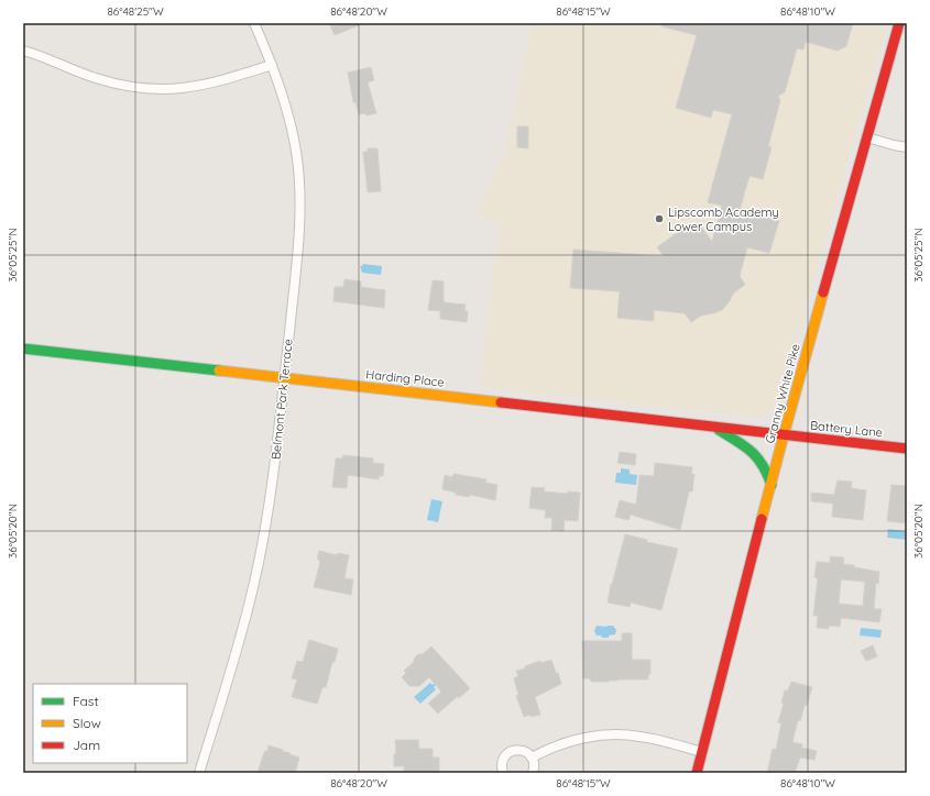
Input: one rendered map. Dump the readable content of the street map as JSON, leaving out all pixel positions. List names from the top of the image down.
{
  "streets": {
    "main road": ["Harding Place", "Granny White Pike", "Battery Lane"],
    "street": ["Belmont Park Terrace"]
  },
  "crossings": [
    ["Harding Place", "Granny White Pike"],
    ["Harding Place", "Belmont Park Terrace"],
    ["Harding Place", "Battery Lane"],
    ["Granny White Pike", "Battery Lane"]
  ],
  "places": ["Lipscomb Academy Lower Campus"],
  "legend": ["Fast", "Slow", "Jam"],
  "coordinates": [
    "86°48'25\"W",
    "86°48'20\"W",
    "86°48'15\"W",
    "86°48'10\"W",
    "36°05'25\"N",
    "36°05'20\"N"
  ]
}
